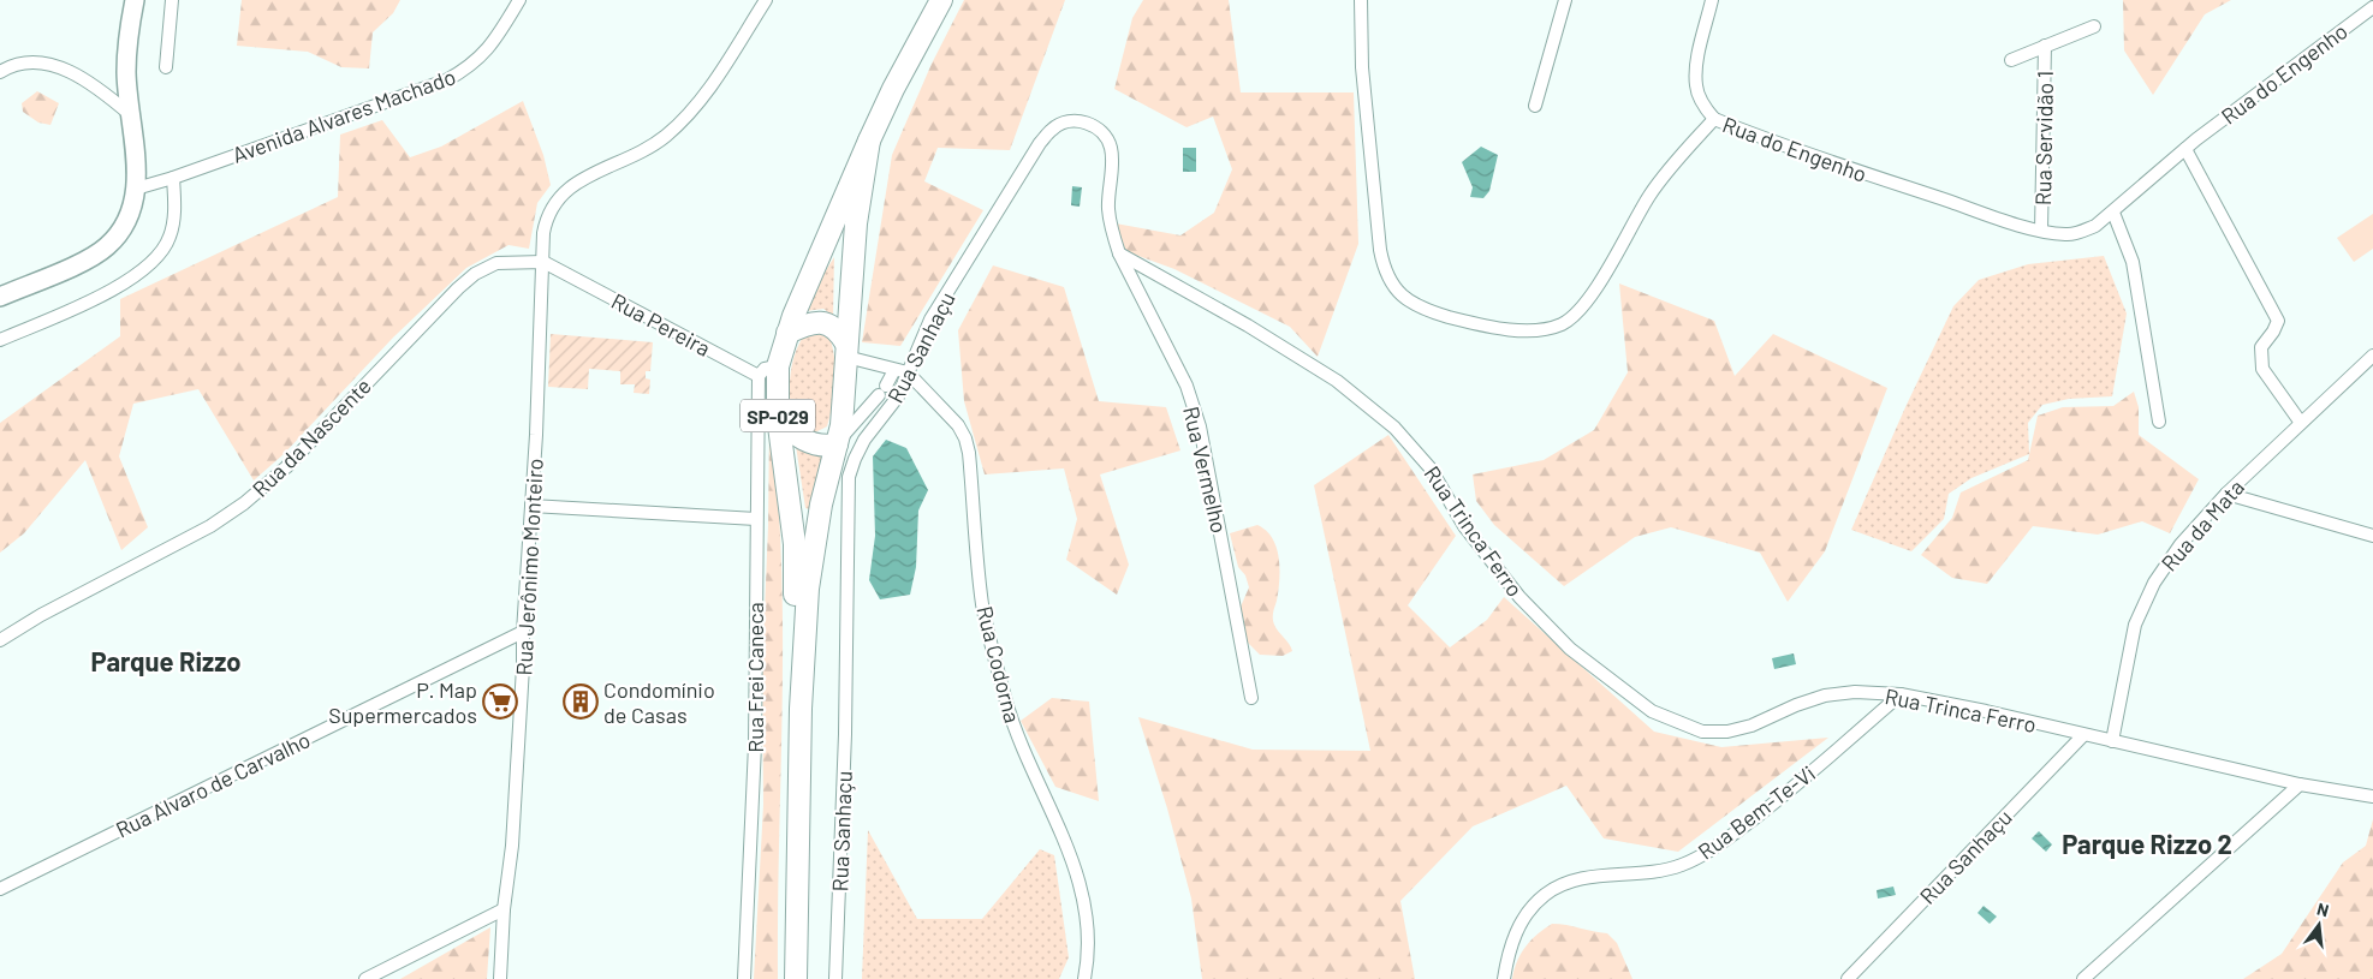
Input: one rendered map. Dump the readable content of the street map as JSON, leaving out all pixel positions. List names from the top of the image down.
{
  "streets": {
    "highway": ["SP-029"],
    "street": [
      "Rua do Engenho",
      "Avenida Alvares Machado",
      "Rua Servidão 1",
      "Rua Pereira",
      "Rua Sanhaçu",
      "Rua da Nascente",
      "Rua Vermelho",
      "Rua da Mata",
      "Rua Trinca Ferro",
      "Rua Jerônimo Monteiro",
      "Rua Codorna",
      "Rua Frei Caneca",
      "Rua Alvaro de Carvalho",
      "Rua Bem-Te-Vi"
    ]
  },
  "crossings": [
    ["Rua do Engenho", "Rua Servidão 1"],
    ["Rua Pereira", "SP-029"],
    ["Rua Pereira", "Rua da Nascente"],
    ["Rua Pereira", "Rua Jerônimo Monteiro"],
    ["Rua Pereira", "Rua Frei Caneca"],
    ["Rua Sanhaçu", "Rua Vermelho"],
    ["Rua Sanhaçu", "Rua Trinca Ferro"],
    ["Rua Sanhaçu", "Rua Codorna"],
    ["SP-029", "Rua Frei Caneca"],
    ["Rua da Nascente", "Rua Jerônimo Monteiro"],
    ["Rua Vermelho", "Rua Trinca Ferro"],
    ["Rua da Mata", "Rua Trinca Ferro"],
    ["Rua Trinca Ferro", "Rua Bem-Te-Vi"],
    ["Rua Jerônimo Monteiro", "Rua Alvaro de Carvalho"]
  ],
  "districts": ["Parque Rizzo", "Parque Rizzo 2"],
  "places": {
    "supermarket": ["P. Map Supermercados"],
    "building": ["Condomínio de Casas"]
  },
  "north": "top"
}
